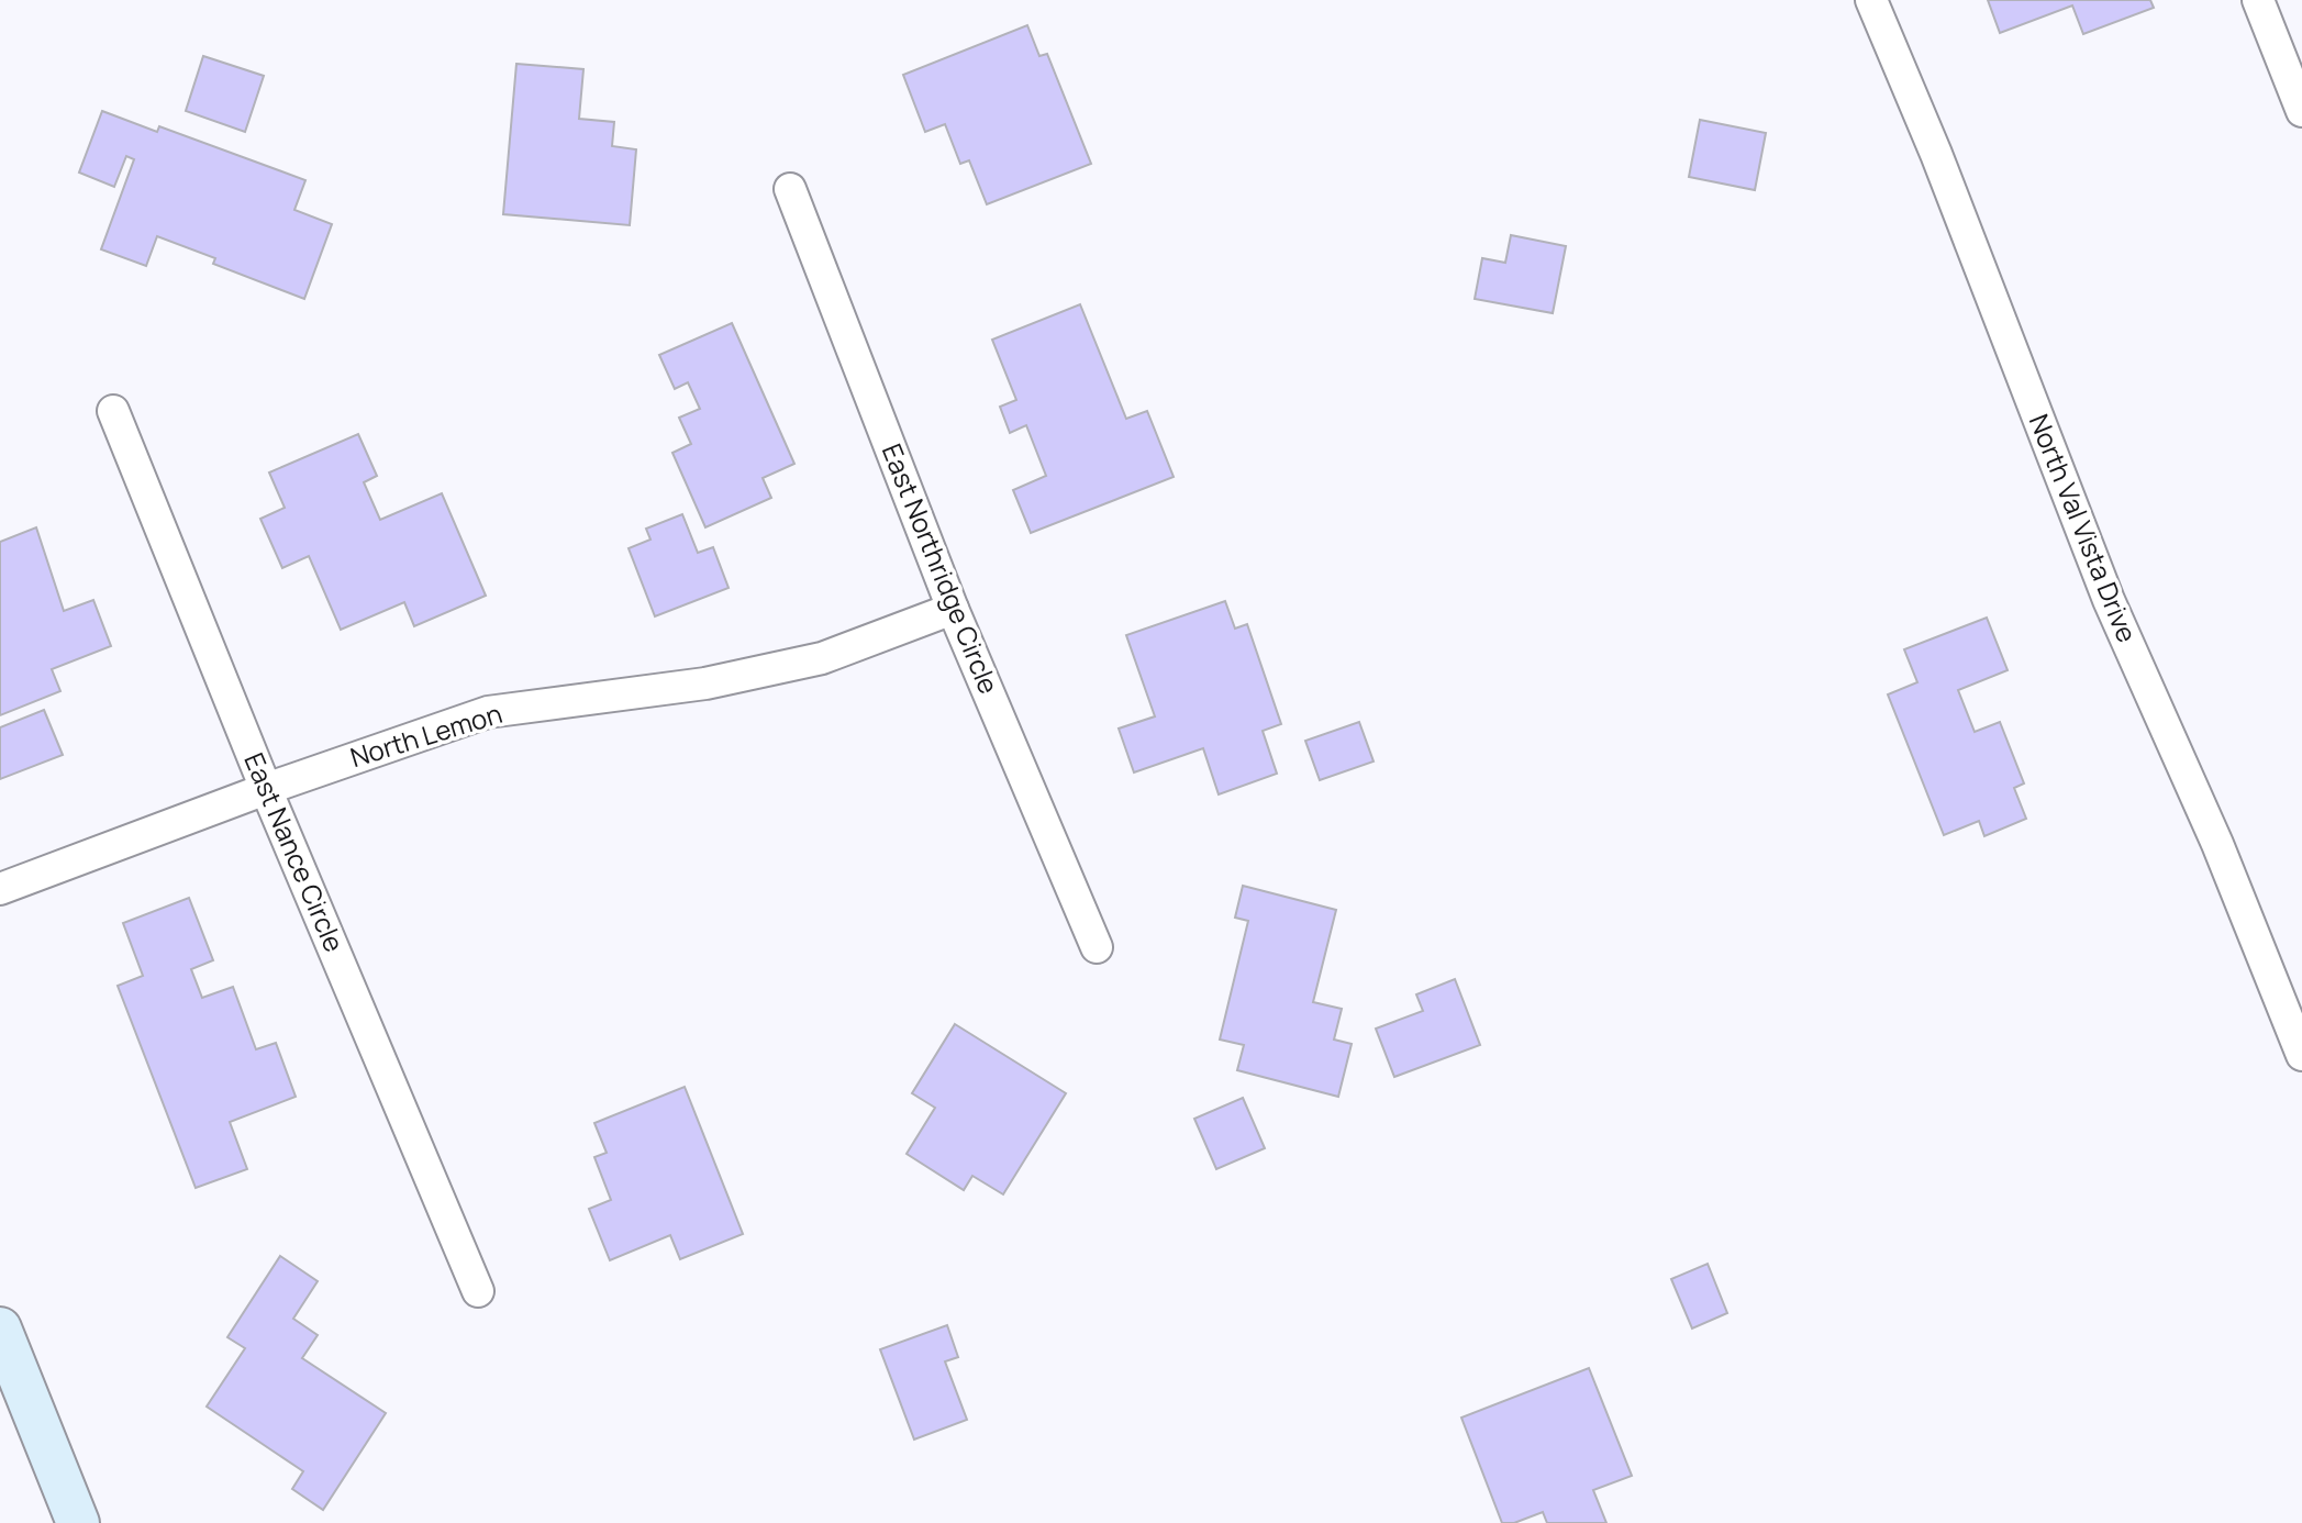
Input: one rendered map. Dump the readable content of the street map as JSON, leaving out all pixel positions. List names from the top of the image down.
{
  "streets": {
    "street": [
      "North Val Vista Drive",
      "East Northridge Circle",
      "North Lemon",
      "East Nance Circle"
    ]
  },
  "crossings": [
    ["East Northridge Circle", "North Lemon"],
    ["North Lemon", "East Nance Circle"]
  ]
}
